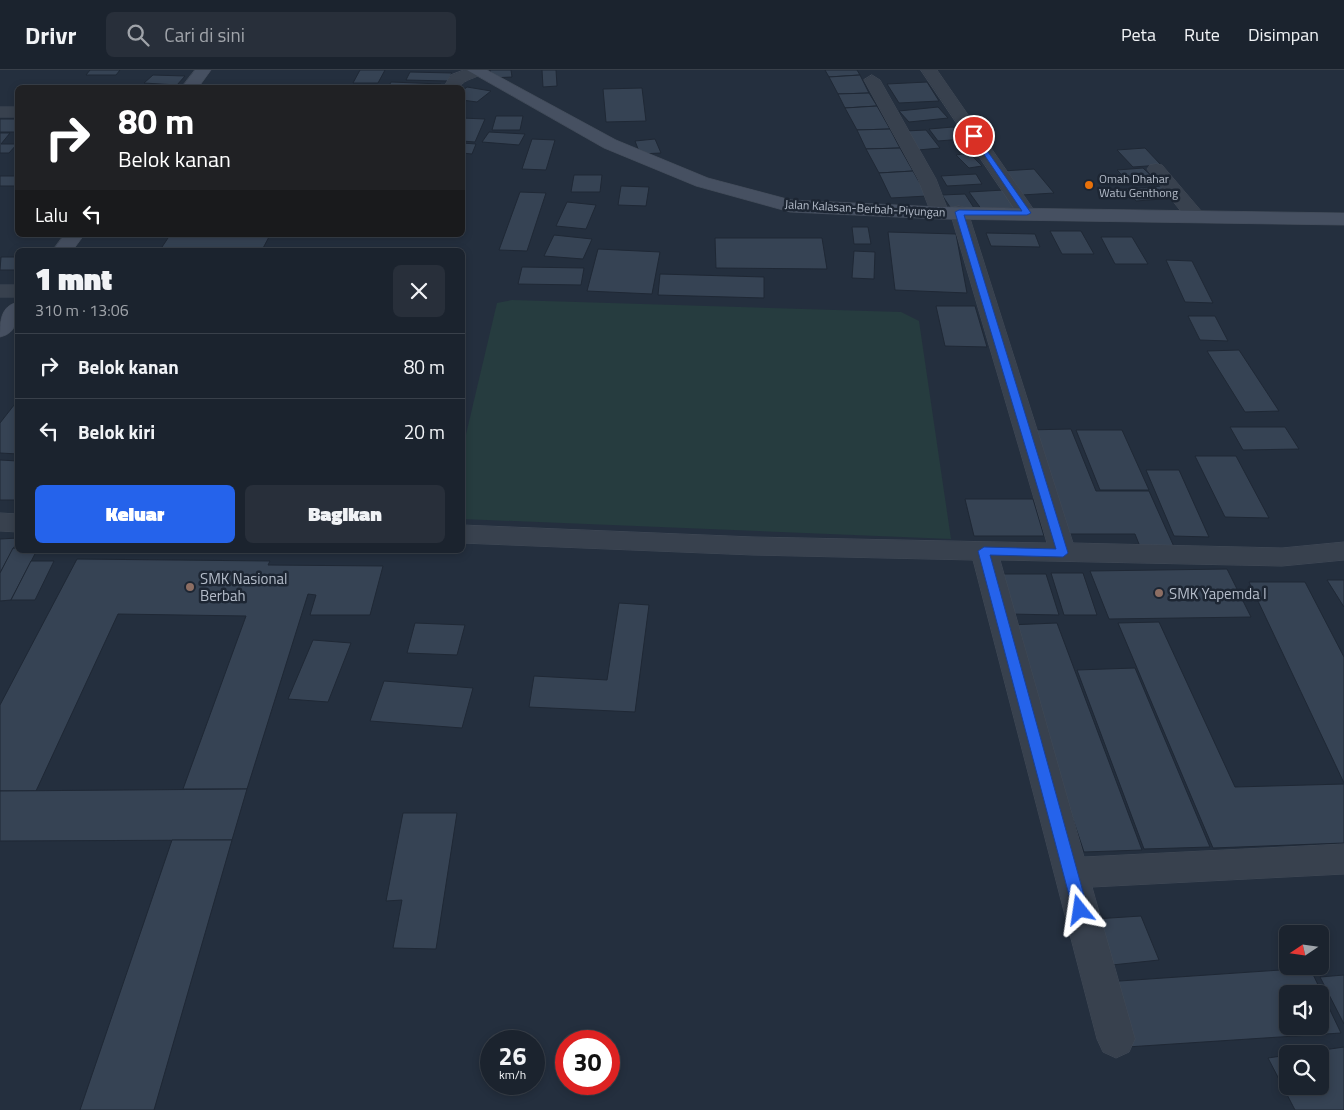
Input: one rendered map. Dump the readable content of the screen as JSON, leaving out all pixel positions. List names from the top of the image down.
{
  "streets": {
    "street": ["Jalan Kalasan-Berbah-Piyungan"]
  },
  "places": ["Omah Dhahar Watu Genthong", "SMK Nasional Berbah", "SMK Yapemda I"],
  "north": "left",
  "page": {
    "header": "Drivr",
    "search": "Cari di sini",
    "nav": ["Peta", "Rute", "Disimpan"],
    "turn": ["80 m", "Belok kanan"],
    "then": "Lalu",
    "heading": ["1 mnt", "310 m · 13:06"],
    "list": [
      {
        "name": "Belok kanan",
        "value": "80 m"
      },
      {
        "name": "Belok kiri",
        "value": "20 m"
      }
    ],
    "buttons": ["Keluar", "Bagikan"],
    "speed": "26 km/h",
    "limit": "30"
  }
}
